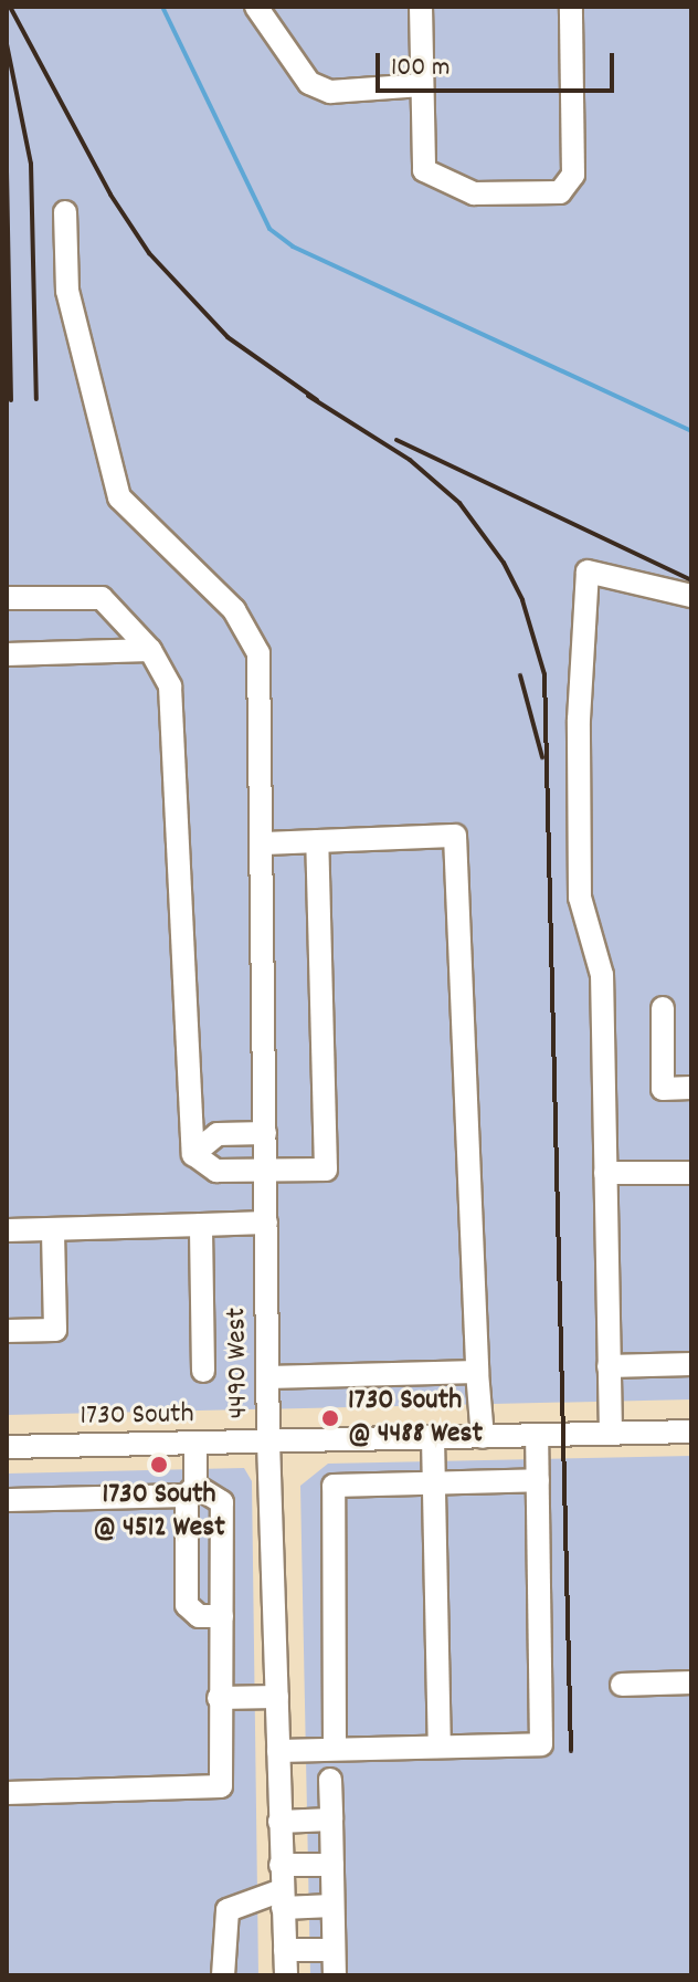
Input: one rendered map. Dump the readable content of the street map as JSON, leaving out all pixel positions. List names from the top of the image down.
{
  "streets": {
    "street": ["4490 West", "1730 South"]
  },
  "crossings": [
    ["4490 West", "1730 South"]
  ],
  "places": ["1730 South @ 4488 West", "1730 South @ 4512 West"],
  "scale_bar": "100 m"
}
